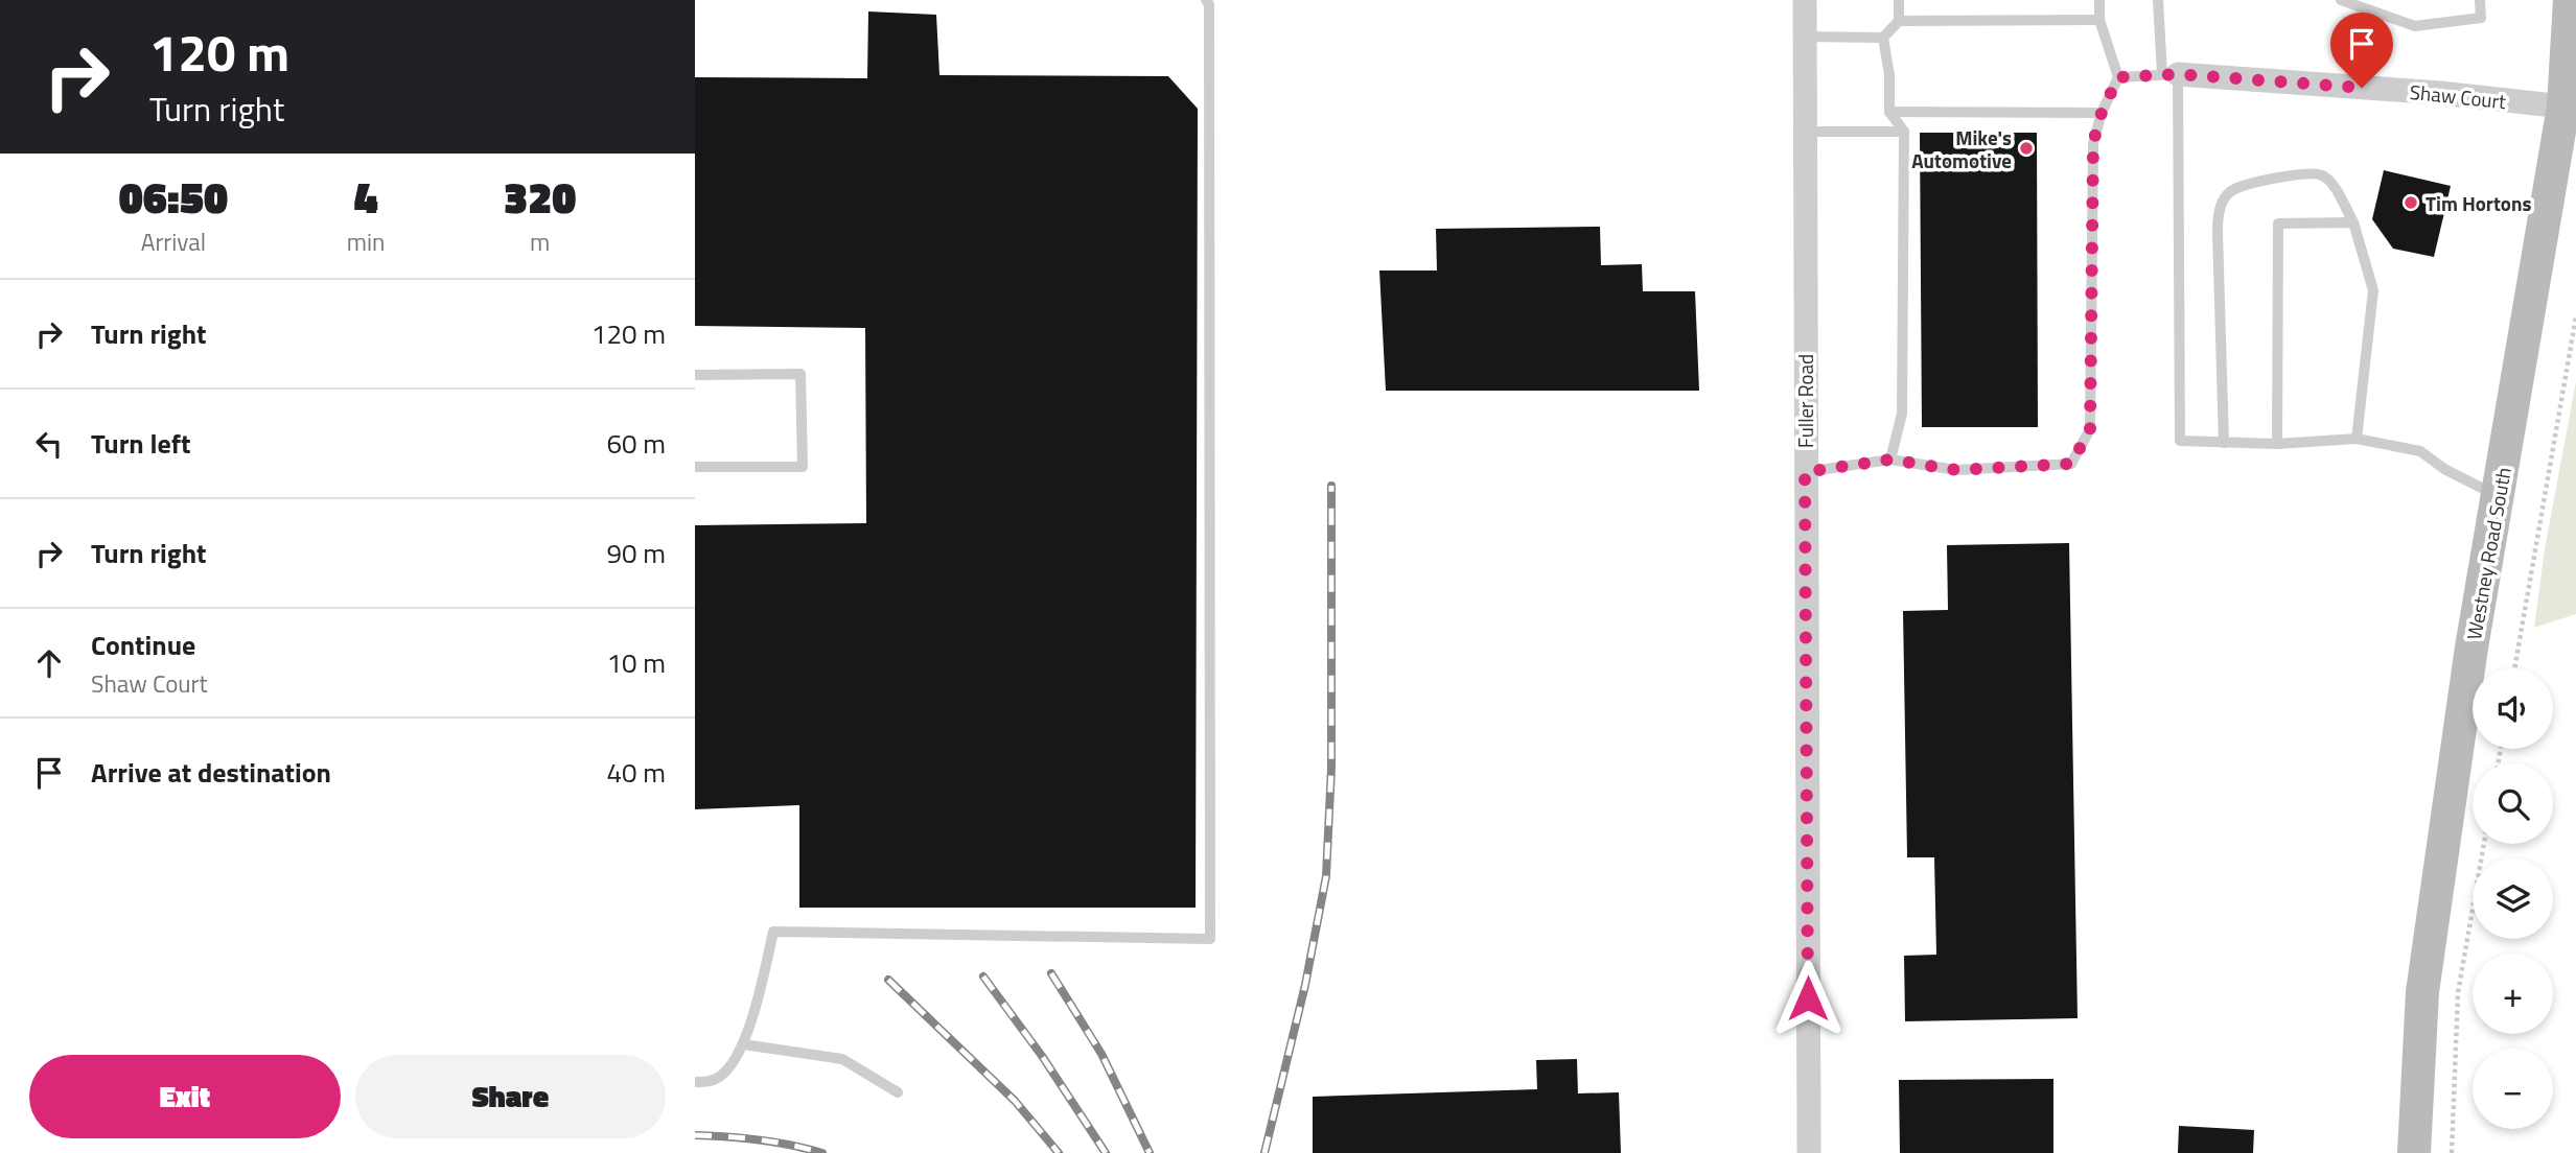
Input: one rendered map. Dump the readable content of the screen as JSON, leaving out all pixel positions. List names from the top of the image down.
{
  "streets": {
    "main road": ["Westney Road South"],
    "street": ["Shaw Court", "Fuller Road"]
  },
  "crossings": [
    ["Shaw Court", "Westney Road South"]
  ],
  "places": ["Mike's Automotive", "Tim Hortons"],
  "page": {
    "turn": ["120 m", "Turn right"],
    "eta": [
      "06:50",
      "Arrival",
      "4",
      "min",
      "320",
      "m"
    ],
    "list": [
      {
        "name": "Turn right",
        "value": "120 m"
      },
      {
        "name": "Turn left",
        "value": "60 m"
      },
      {
        "name": "Turn right",
        "value": "90 m"
      },
      {
        "name": "Continue",
        "note": "Shaw Court",
        "value": "10 m"
      },
      {
        "name": "Arrive at destination",
        "value": "40 m"
      }
    ],
    "map_buttons": ["+", "−"],
    "buttons": ["Exit", "Share"]
  }
}
